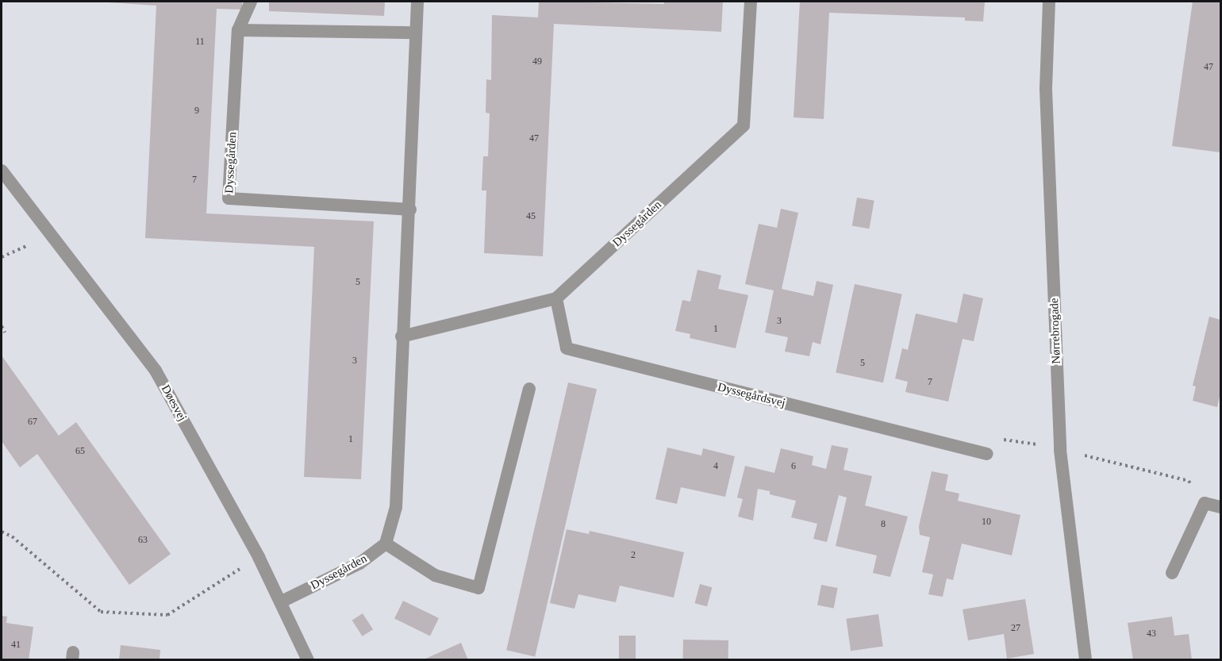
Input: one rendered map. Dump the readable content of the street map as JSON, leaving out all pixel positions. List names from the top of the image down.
{
  "streets": {
    "street": [
      "Dyssegården",
      "Nørrebrogade",
      "Dyssegårdsvej",
      "Døesvej"
    ]
  },
  "crossings": [
    ["Dyssegården", "Dyssegårdsvej"],
    ["Dyssegården", "Døesvej"]
  ],
  "house_numbers": [
    "11",
    "49",
    "47",
    "9",
    "47",
    "7",
    "45",
    "5",
    "3",
    "1",
    "3",
    "5",
    "7",
    "67",
    "1",
    "65",
    "4",
    "6",
    "10",
    "8",
    "63",
    "2",
    "27",
    "43",
    "41"
  ]
}
